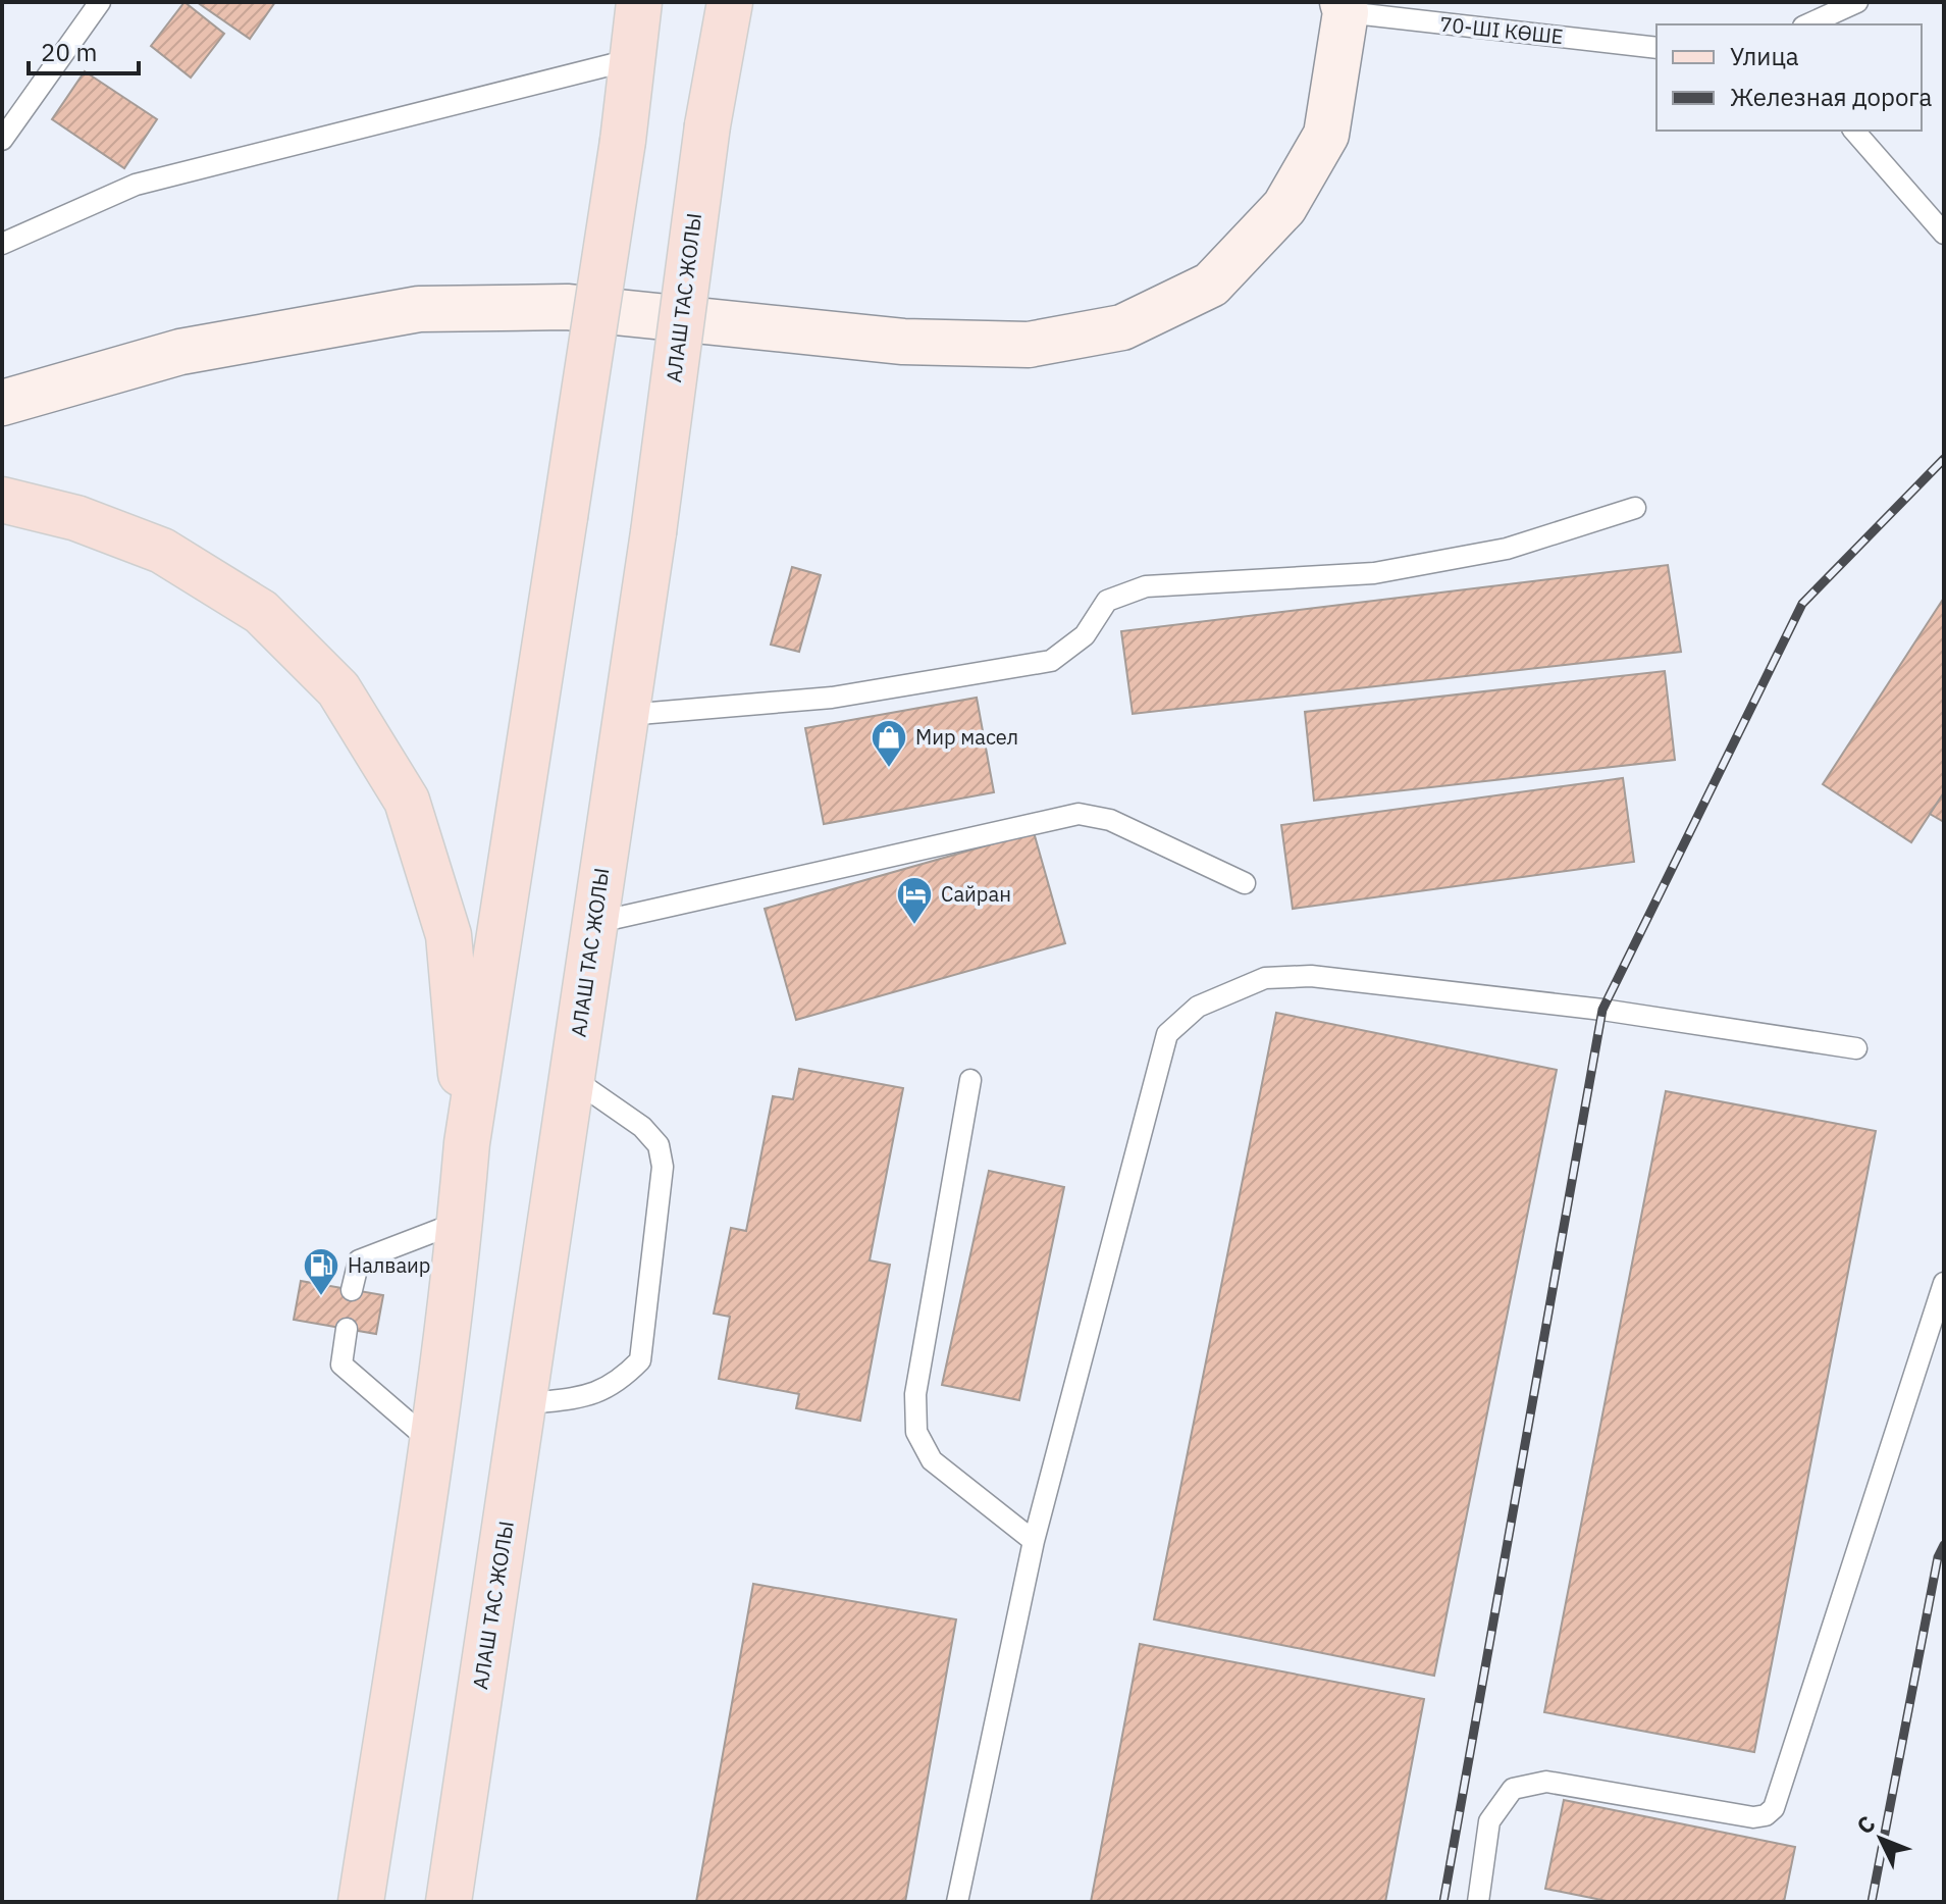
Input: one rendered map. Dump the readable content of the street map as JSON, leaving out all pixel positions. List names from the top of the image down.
{
  "streets": {
    "main road": ["АЛАШ ТАС ЖОЛЫ"],
    "lane": ["70-ШІ КӨШЕ"]
  },
  "places": {
    "shop": ["Мир масел"],
    "hotel": ["Сайран"],
    "fuel station": ["Налваир"]
  },
  "legend": ["Улица", "Железная дорога"],
  "scale_bar": "20 m",
  "north": "top left"
}
